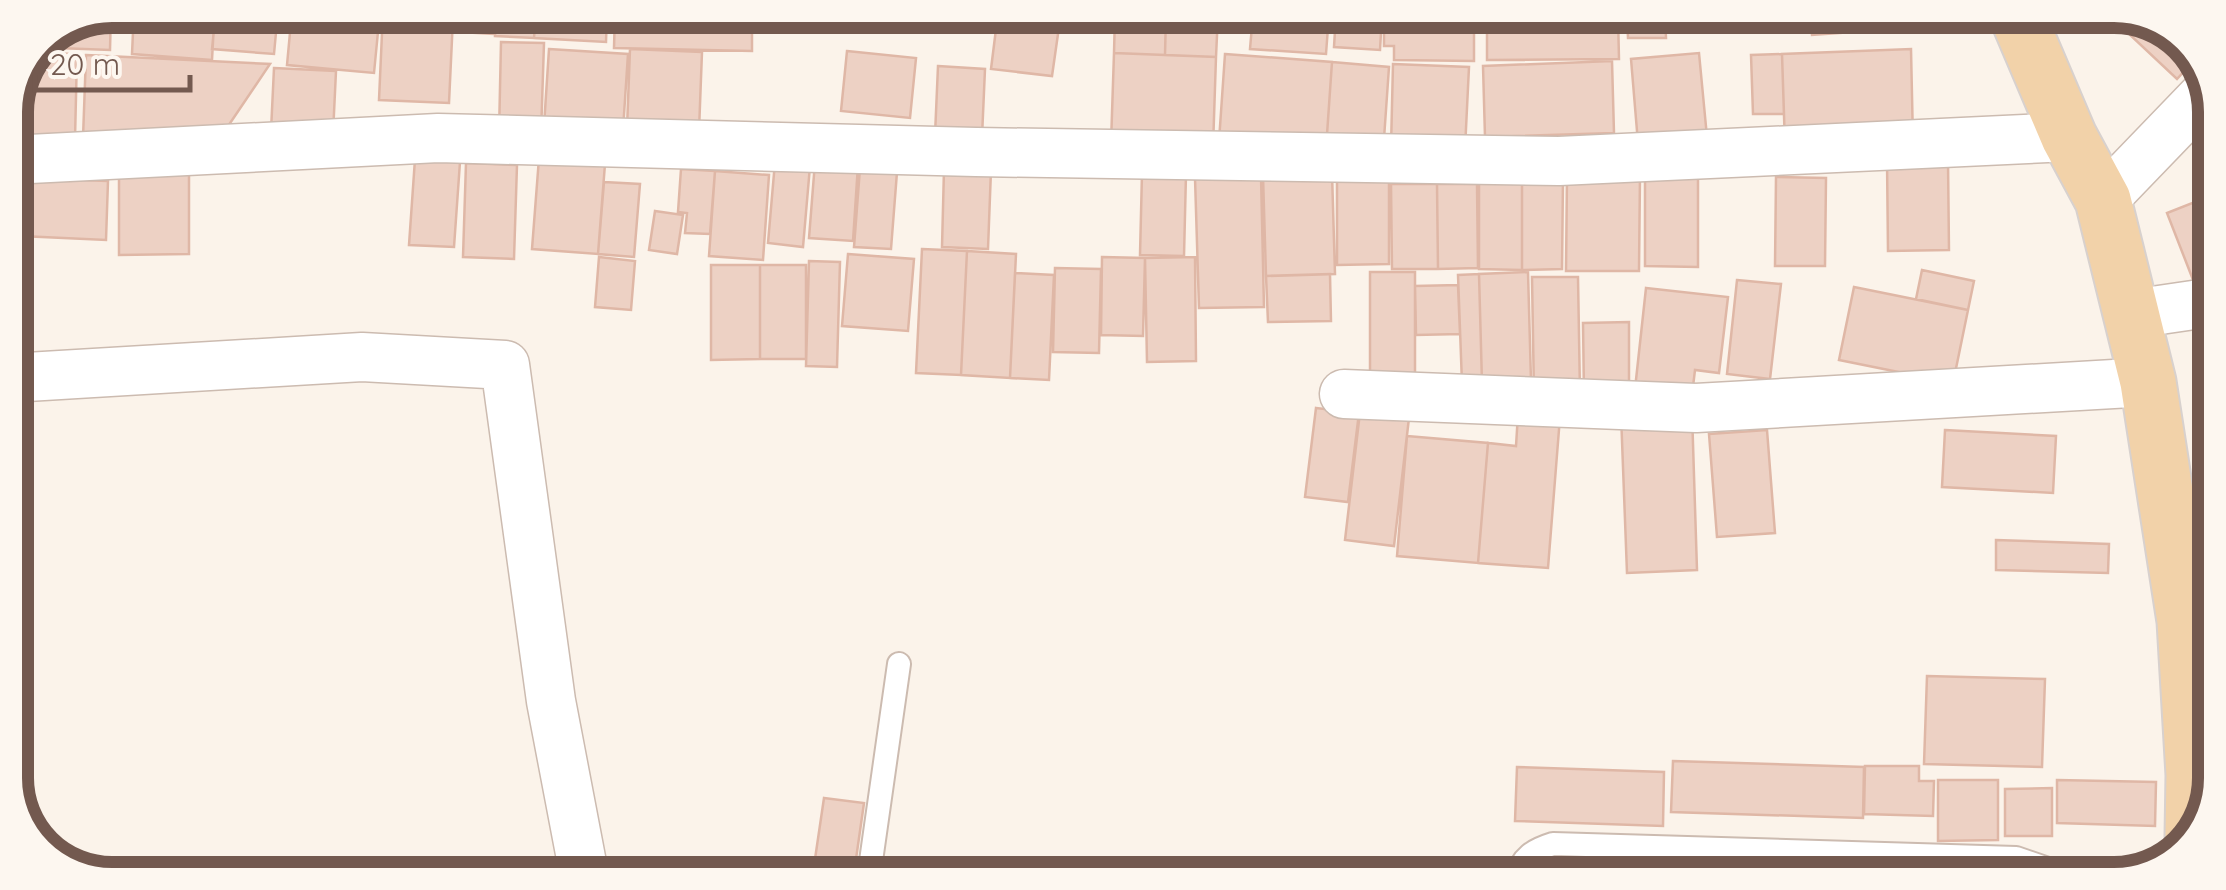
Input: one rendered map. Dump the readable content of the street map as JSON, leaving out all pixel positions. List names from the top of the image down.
{
  "scale_bar": "20 m"
}
